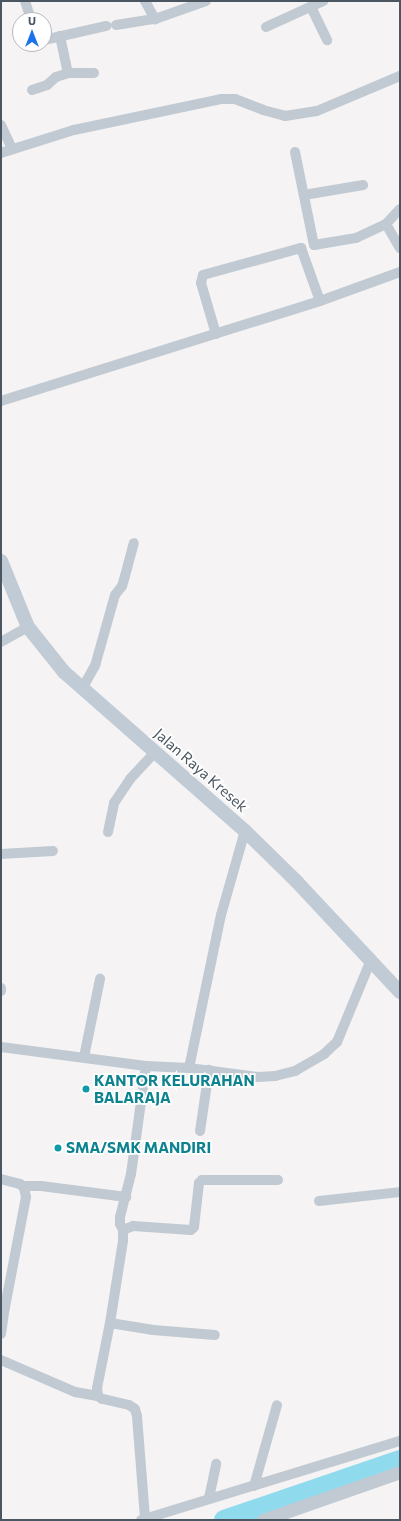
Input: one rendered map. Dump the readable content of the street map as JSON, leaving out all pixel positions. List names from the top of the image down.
{
  "streets": {
    "main road": ["Jalan Raya Kresek"]
  },
  "places": ["KANTOR KELURAHAN BALARAJA", "SMA/SMK MANDIRI"],
  "north": "top"
}
